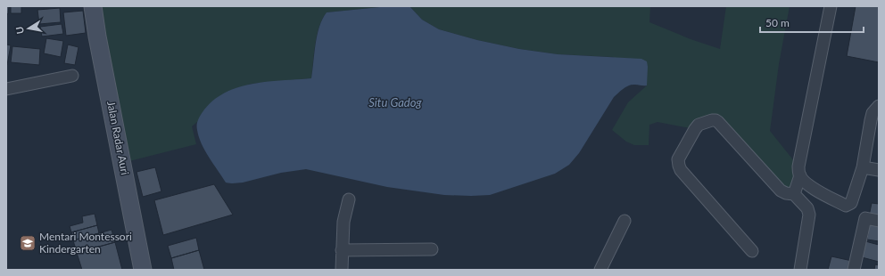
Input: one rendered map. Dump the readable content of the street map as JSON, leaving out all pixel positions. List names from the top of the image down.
{
  "streets": {
    "main road": ["Jalan Radar Auri"]
  },
  "water": ["Situ Gadog"],
  "places": {
    "school or university": ["Mentari Montessori Kindergarten"]
  },
  "scale_bar": "50 m",
  "north": "left"
}
